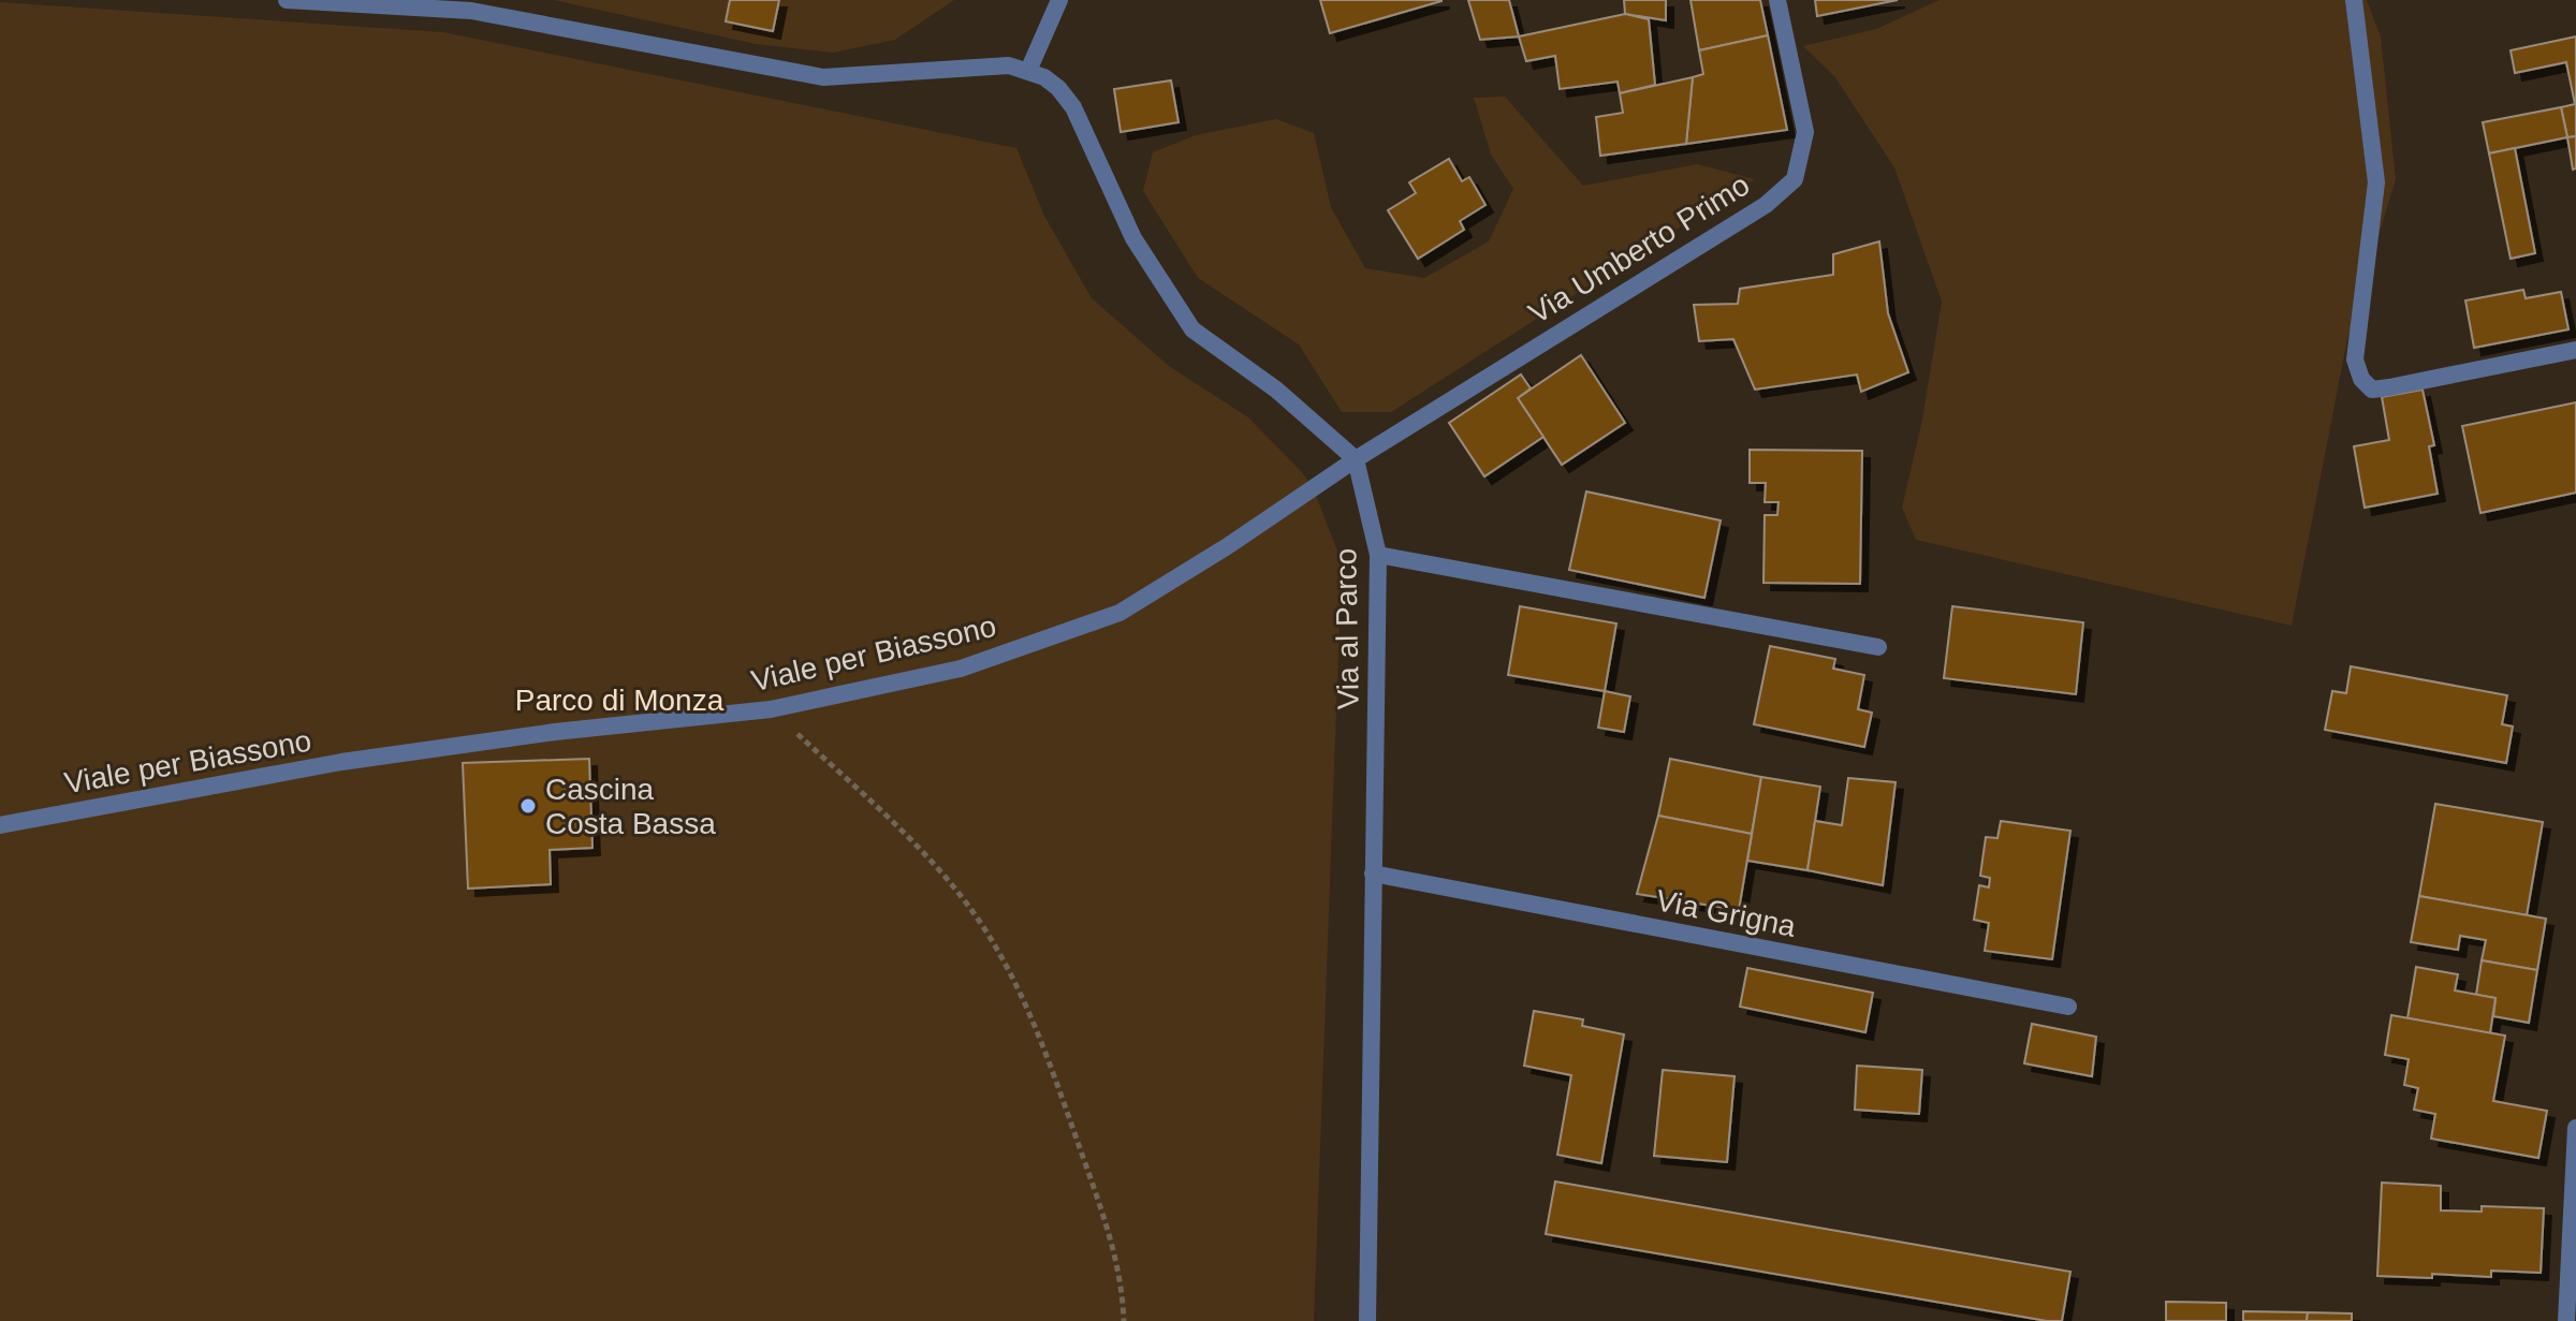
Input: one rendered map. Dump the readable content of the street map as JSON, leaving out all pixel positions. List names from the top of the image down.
{
  "streets": {
    "street": [
      "Via Umberto Primo",
      "Via al Parco",
      "Viale per Biassono",
      "Via Grigna"
    ]
  },
  "crossings": [
    ["Via Umberto Primo", "Via al Parco"],
    ["Via Umberto Primo", "Viale per Biassono"],
    ["Via al Parco", "Viale per Biassono"],
    ["Via al Parco", "Via Grigna"]
  ],
  "parks": ["Parco di Monza"],
  "places": ["Cascina Costa Bassa"]
}
